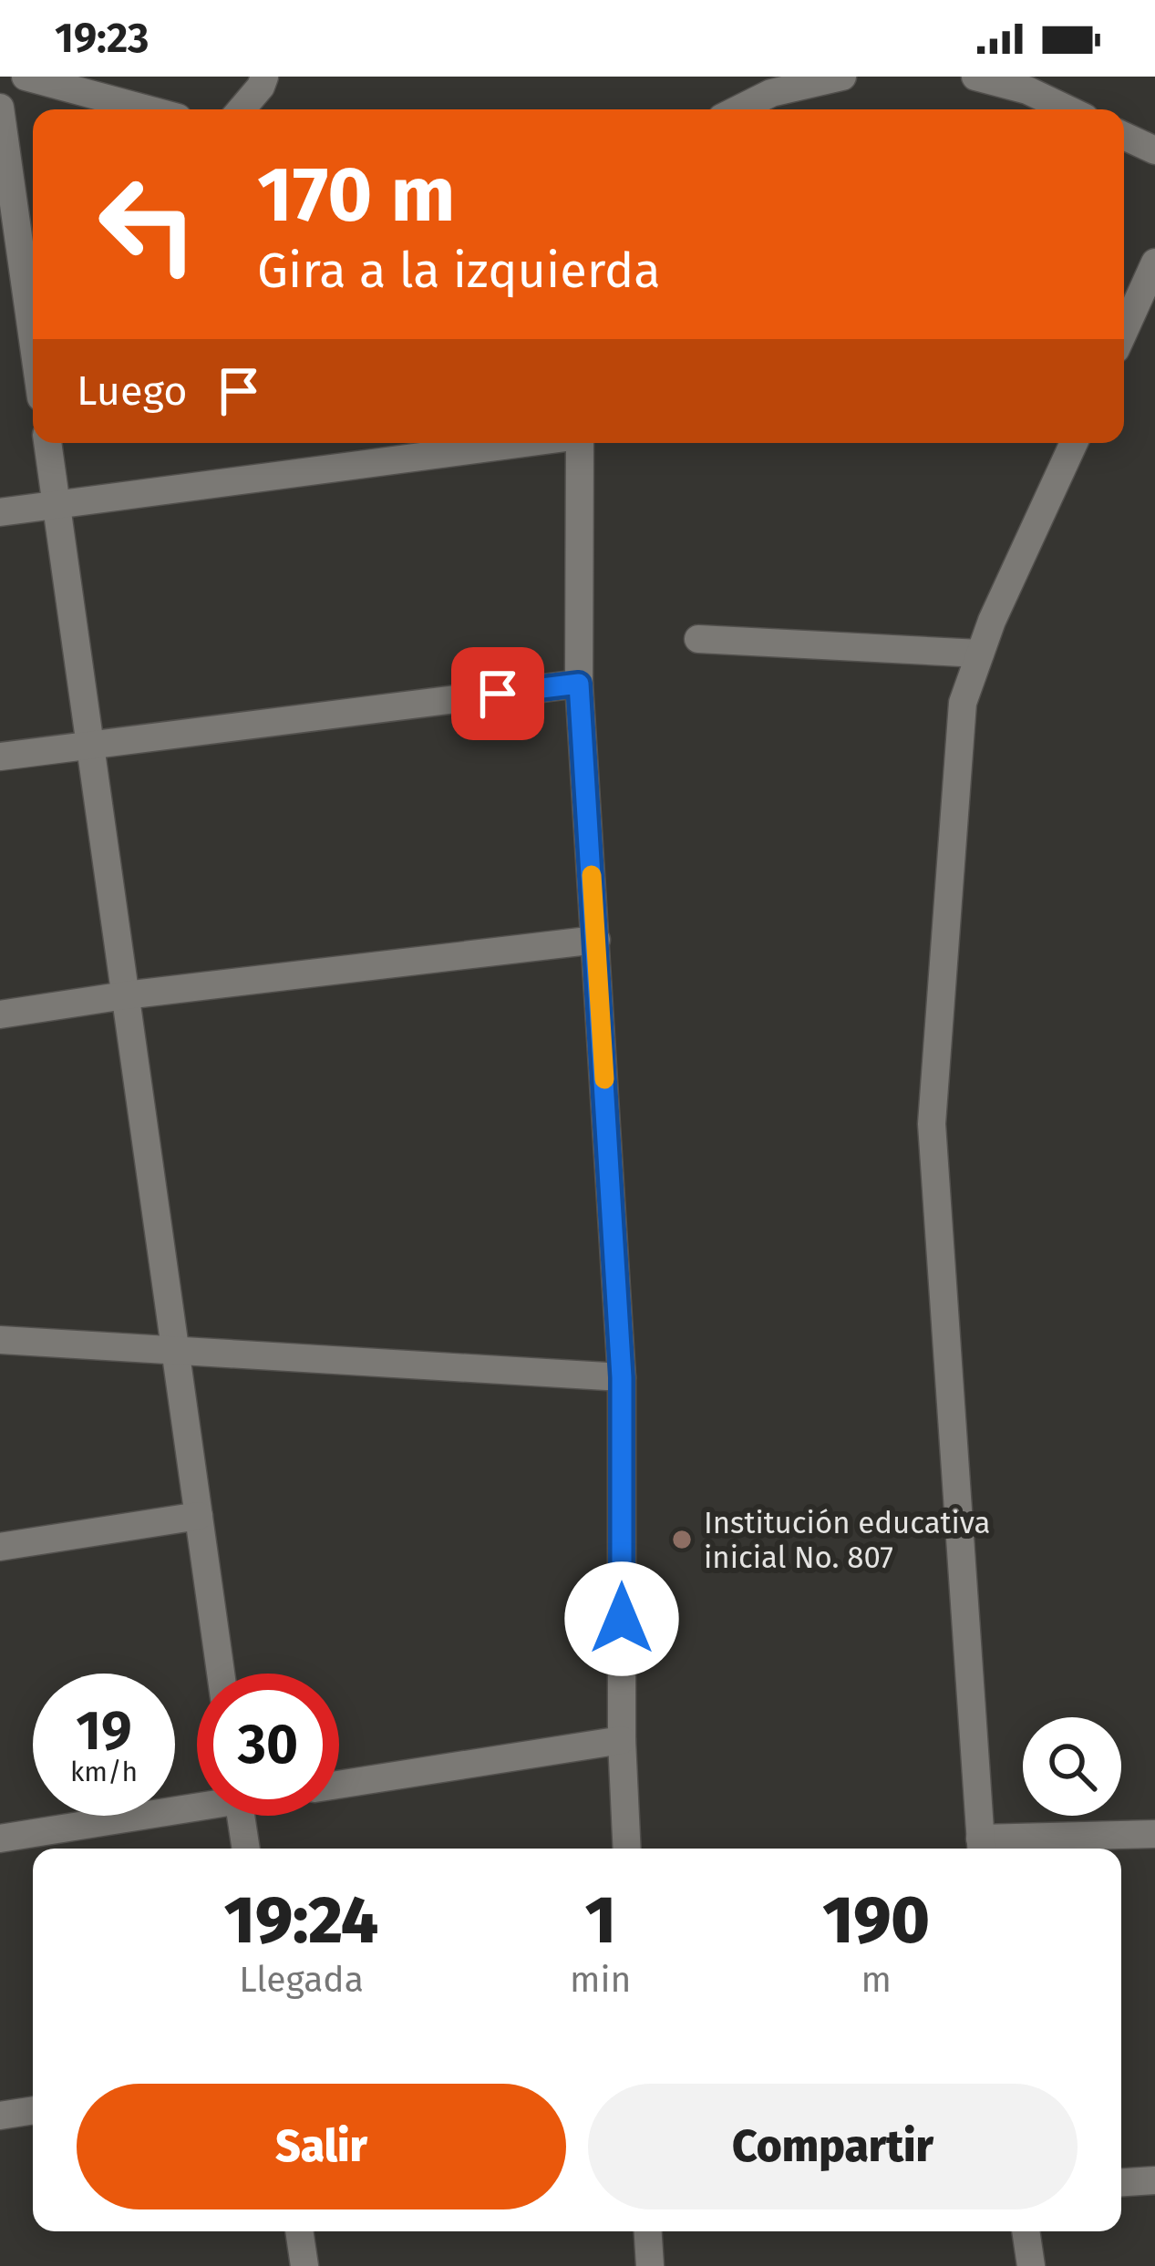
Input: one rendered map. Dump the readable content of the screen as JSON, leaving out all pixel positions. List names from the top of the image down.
{
  "places": ["Institución educativa inicial No. 807"],
  "page": {
    "status": "19:23",
    "turn": ["170 m", "Gira a la izquierda"],
    "then": "Luego",
    "speed": "19 km/h",
    "limit": "30",
    "eta": [
      "19:24",
      "Llegada",
      "1",
      "min",
      "190",
      "m"
    ],
    "buttons": ["Salir", "Compartir"]
  }
}
